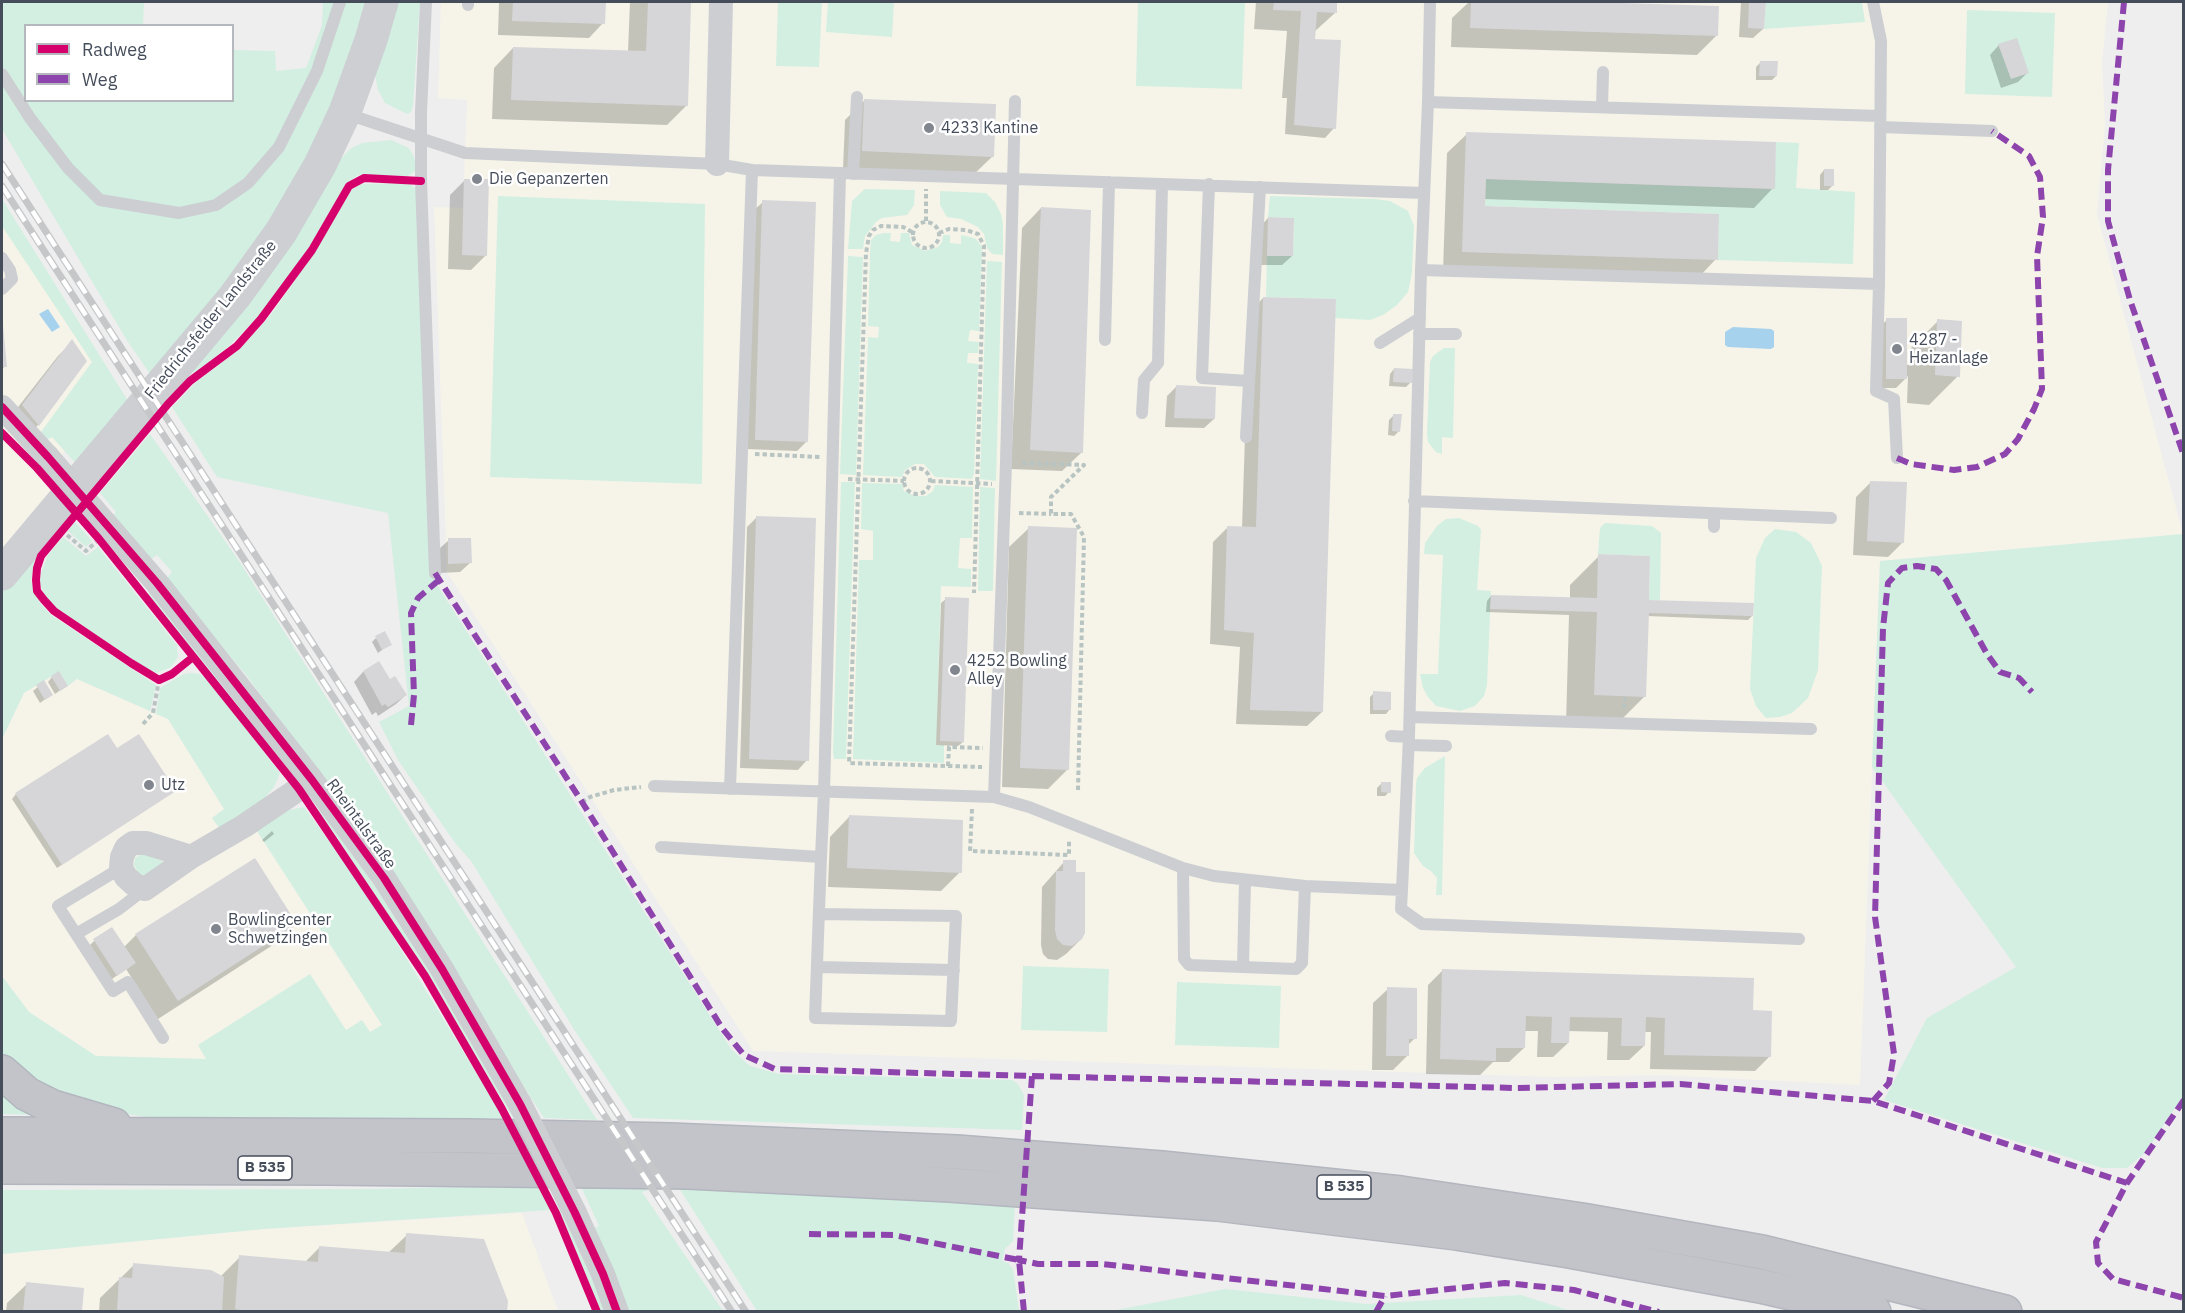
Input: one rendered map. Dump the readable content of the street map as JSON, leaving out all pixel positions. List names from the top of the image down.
{
  "streets": {
    "highway": ["B 535"],
    "main road": ["Friedrichsfelder Landstraße"],
    "street": ["Rheintalstraße"]
  },
  "places": [
    "4233 Kantine",
    "Die Gepanzerten",
    "4287 - Heizanlage",
    "4252 Bowling Alley",
    "Utz",
    "Bowlingcenter Schwetzingen"
  ],
  "legend": ["Radweg", "Weg"]
}
